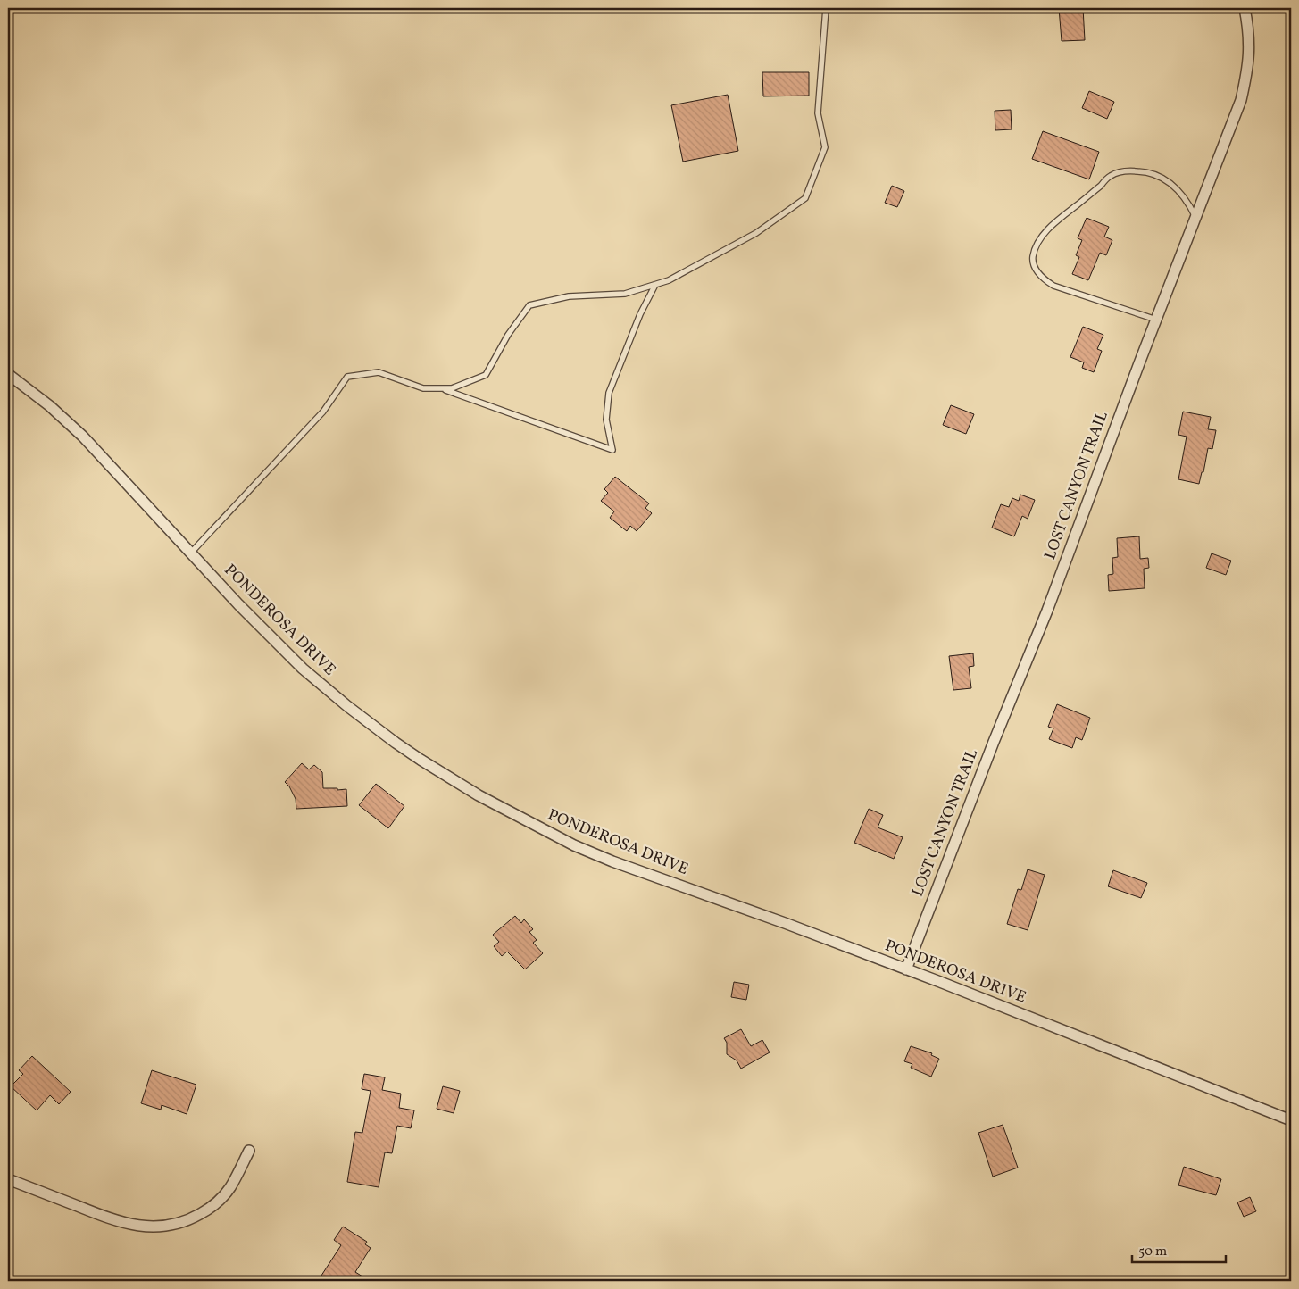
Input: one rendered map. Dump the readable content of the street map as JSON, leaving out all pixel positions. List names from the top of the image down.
{
  "streets": {
    "street": ["LOST CANYON TRAIL", "PONDEROSA DRIVE"]
  },
  "crossings": [
    ["LOST CANYON TRAIL", "PONDEROSA DRIVE"]
  ],
  "scale_bar": "50 m"
}
